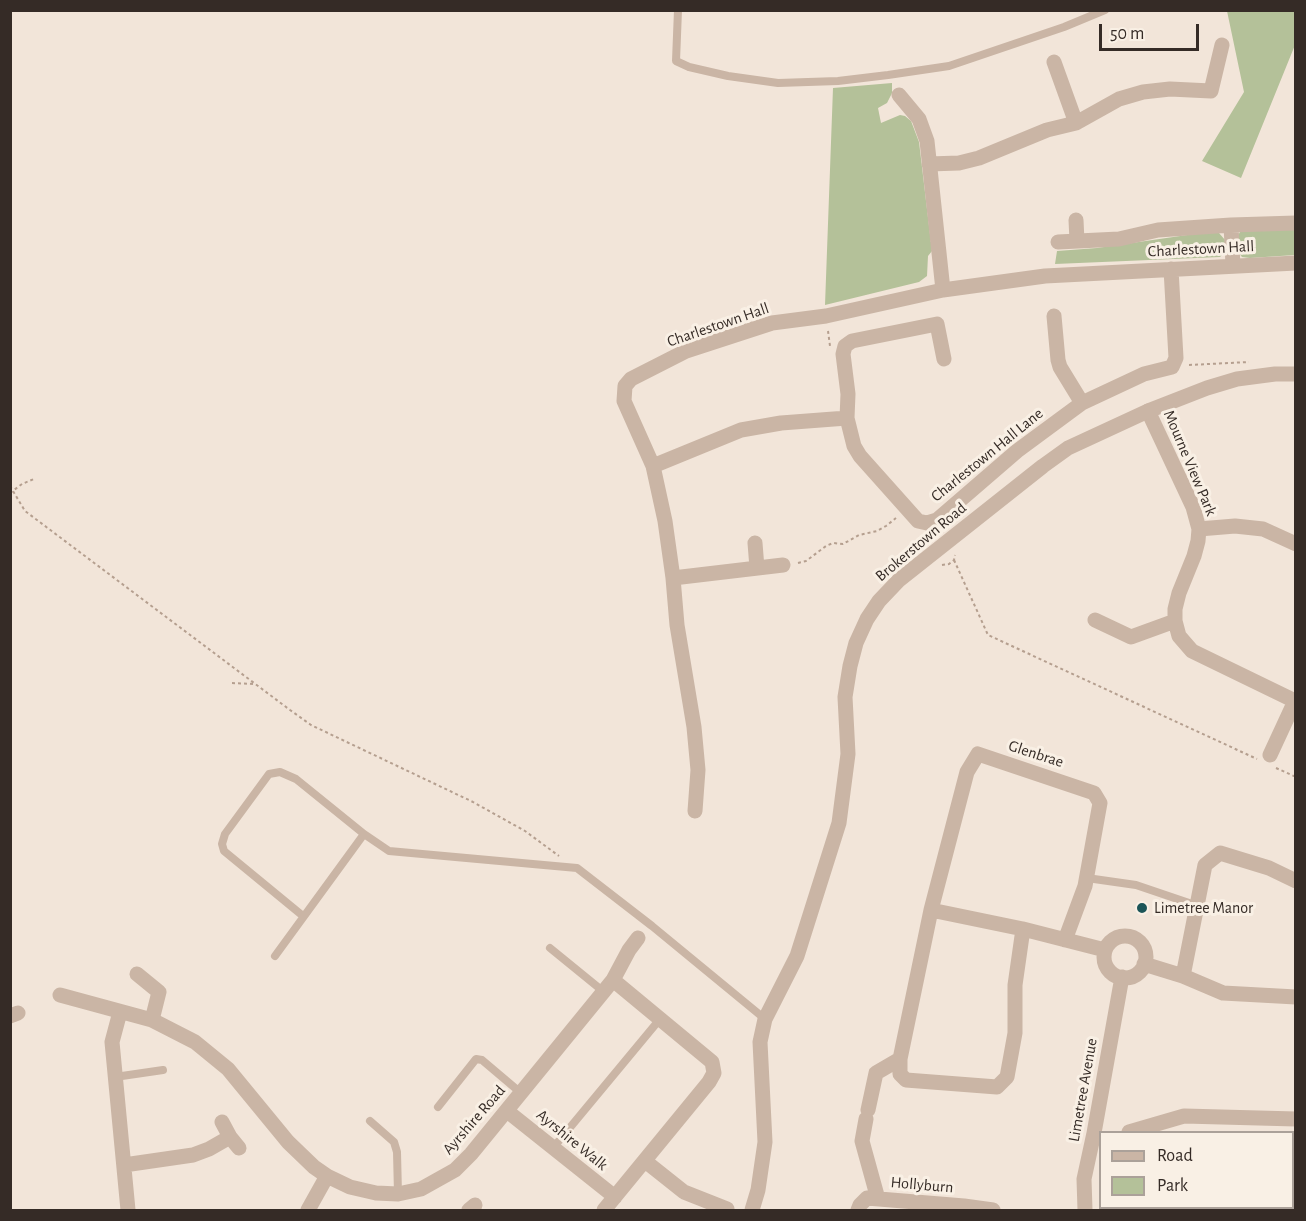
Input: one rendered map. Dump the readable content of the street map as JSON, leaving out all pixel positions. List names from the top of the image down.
{
  "streets": {
    "street": [
      "Charlestown Hall",
      "Charlestown Hall Lane",
      "Mourne View Park",
      "Brokerstown Road",
      "Glenbrae",
      "Limetree Avenue",
      "Ayrshire Road",
      "Ayrshire Walk",
      "Hollyburn"
    ]
  },
  "crossings": [
    ["Mourne View Park", "Brokerstown Road"],
    ["Glenbrae", "Hollyburn"],
    ["Ayrshire Road", "Ayrshire Walk"]
  ],
  "places": ["Limetree Manor"],
  "legend": ["Road", "Park"],
  "scale_bar": "50 m"
}
